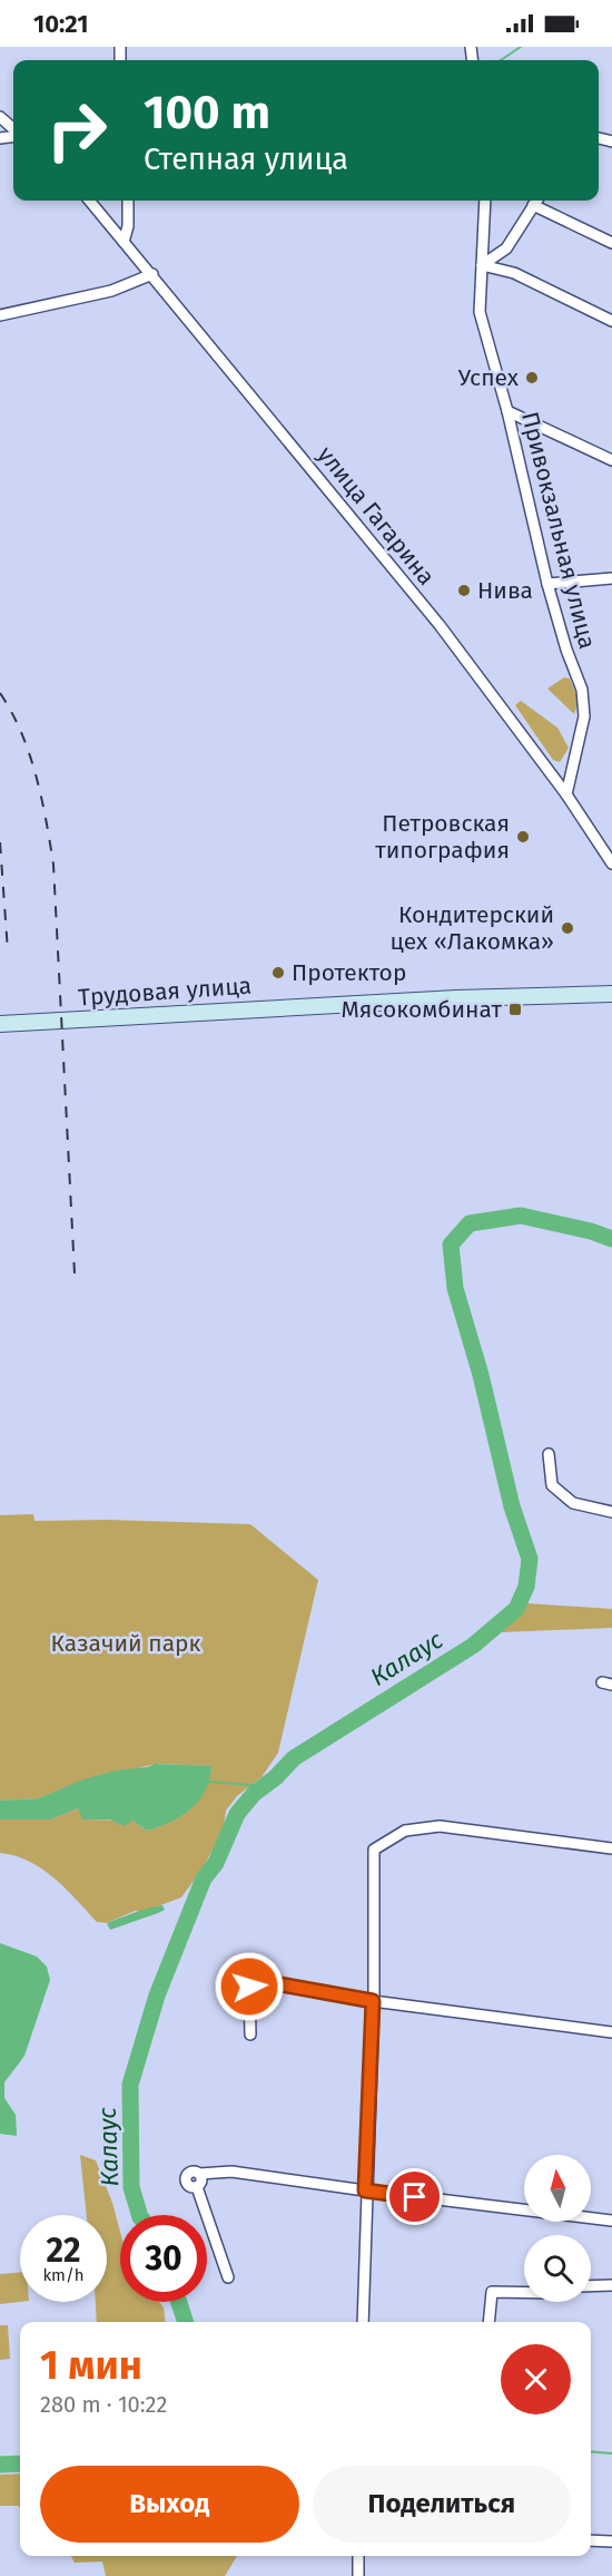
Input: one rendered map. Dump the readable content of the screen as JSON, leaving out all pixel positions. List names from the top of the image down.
{
  "streets": {
    "main road": ["Трудовая улица"],
    "street": ["улица Гагарина", "Привокзальная улица"]
  },
  "crossings": [
    ["улица Гагарина", "Привокзальная улица"]
  ],
  "water": ["Калаус"],
  "parks": ["Казачий парк"],
  "places": {
    "other": [
      "Успех",
      "Нива",
      "Петровская типография",
      "Кондитерский цех «Лакомка»",
      "Протектор"
    ],
    "transit": ["Мясокомбинат"]
  },
  "north": "top",
  "page": {
    "status": "10:21",
    "turn": ["100 m", "Степная улица"],
    "speed": "22 km/h",
    "limit": "30",
    "heading": ["1 мин", "280 m · 10:22"],
    "buttons": ["Выход", "Поделиться"]
  }
}
